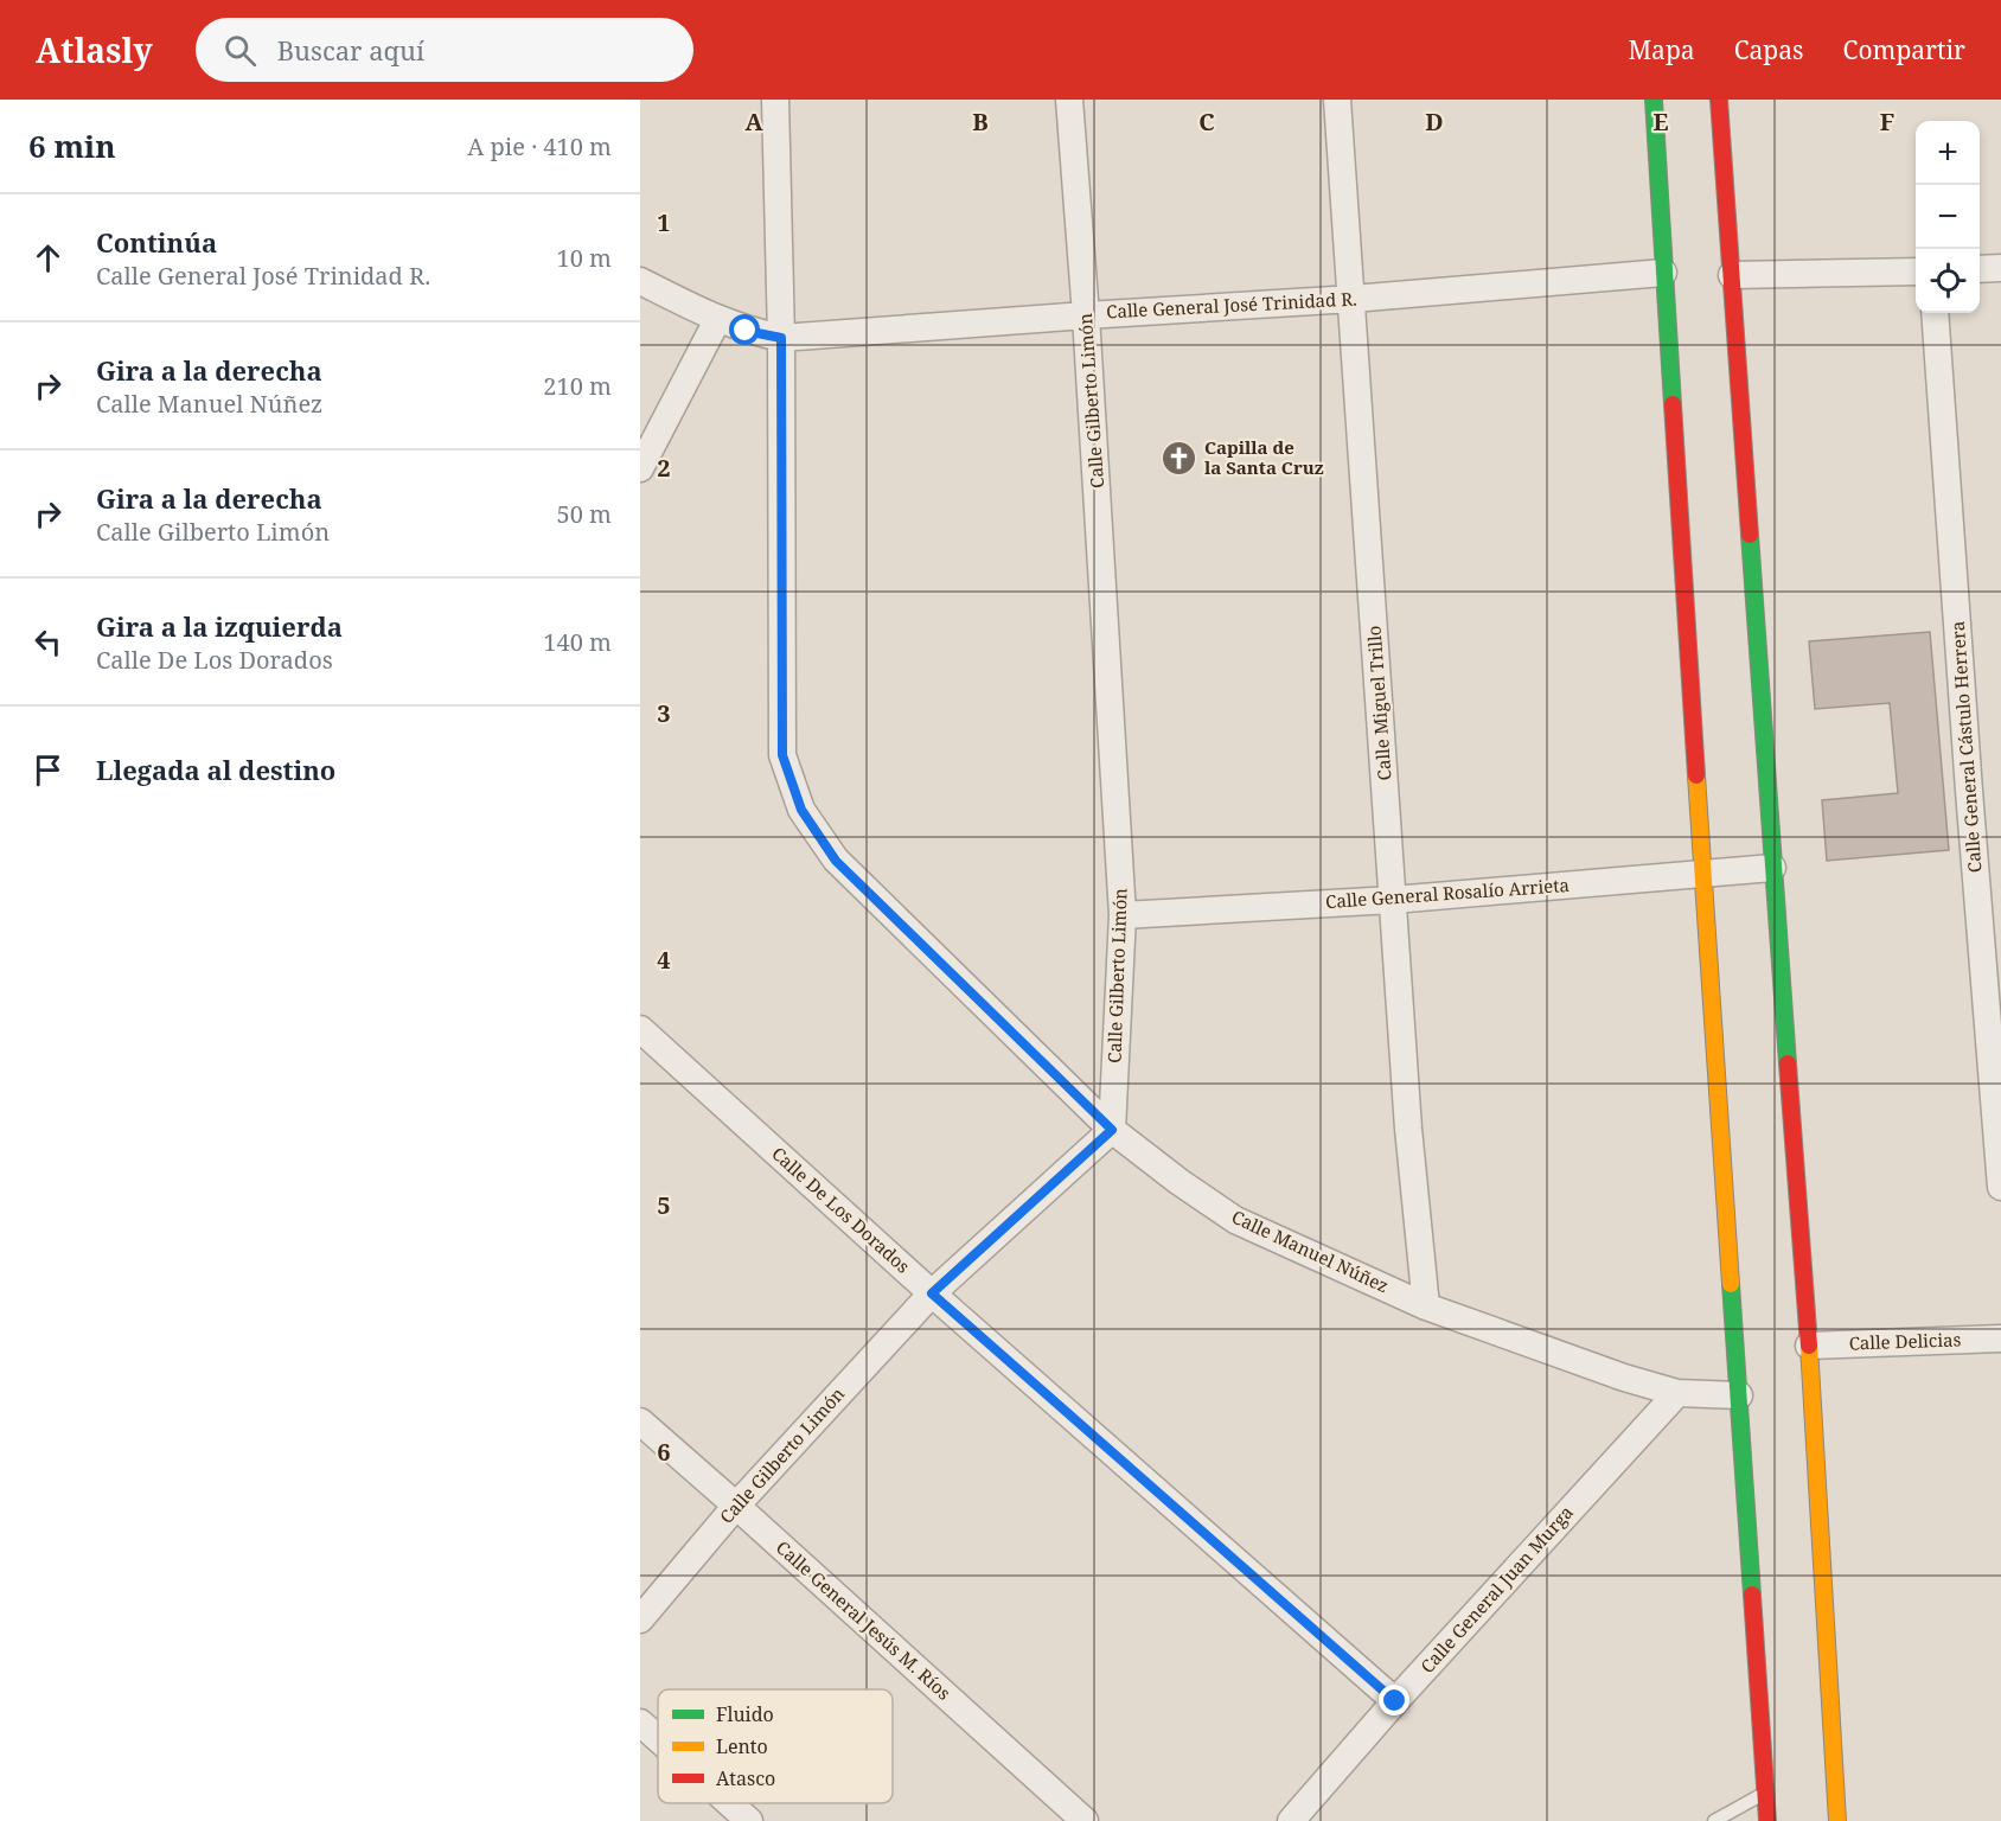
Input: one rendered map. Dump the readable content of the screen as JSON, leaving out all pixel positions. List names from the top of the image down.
{
  "streets": {
    "street": [
      "Calle General José Trinidad R.",
      "Calle Gilberto Limón",
      "Calle Miguel Trillo",
      "Calle General Cástulo Herrera",
      "Calle General Rosalío Arrieta",
      "Calle De Los Dorados",
      "Calle Manuel Núñez",
      "Calle Delicias",
      "Calle General Juan Murga",
      "Calle General Jesús M. Ríos"
    ]
  },
  "crossings": [
    ["Calle General José Trinidad R.", "Calle Gilberto Limón"],
    ["Calle General José Trinidad R.", "Calle Miguel Trillo"],
    ["Calle General José Trinidad R.", "Calle Manuel Núñez"],
    ["Calle Gilberto Limón", "Calle General Rosalío Arrieta"],
    ["Calle Gilberto Limón", "Calle De Los Dorados"],
    ["Calle Gilberto Limón", "Calle Manuel Núñez"],
    ["Calle Gilberto Limón", "Calle General Jesús M. Ríos"],
    ["Calle Miguel Trillo", "Calle General Rosalío Arrieta"],
    ["Calle Miguel Trillo", "Calle Manuel Núñez"],
    ["Calle De Los Dorados", "Calle General Juan Murga"],
    ["Calle Manuel Núñez", "Calle General Juan Murga"]
  ],
  "places": {
    "church": ["Capilla de la Santa Cruz"]
  },
  "legend": ["Fluido", "Lento", "Atasco"],
  "page": {
    "header": "Atlasly",
    "search": "Buscar aquí",
    "nav": ["Mapa", "Capas", "Compartir"],
    "heading": ["6 min", "A pie · 410 m"],
    "map_buttons": ["+", "−"],
    "list": [
      ["Continúa", "Calle General José Trinidad R.", "10 m"],
      ["Gira a la derecha", "Calle Manuel Núñez", "210 m"],
      ["Gira a la derecha", "Calle Gilberto Limón", "50 m"],
      ["Gira a la izquierda", "Calle De Los Dorados", "140 m"],
      "Llegada al destino"
    ]
  },
  "grid": {
    "columns": [
      "A",
      "B",
      "C",
      "D",
      "E",
      "F"
    ],
    "rows": [
      "1",
      "2",
      "3",
      "4",
      "5",
      "6"
    ]
  }
}
